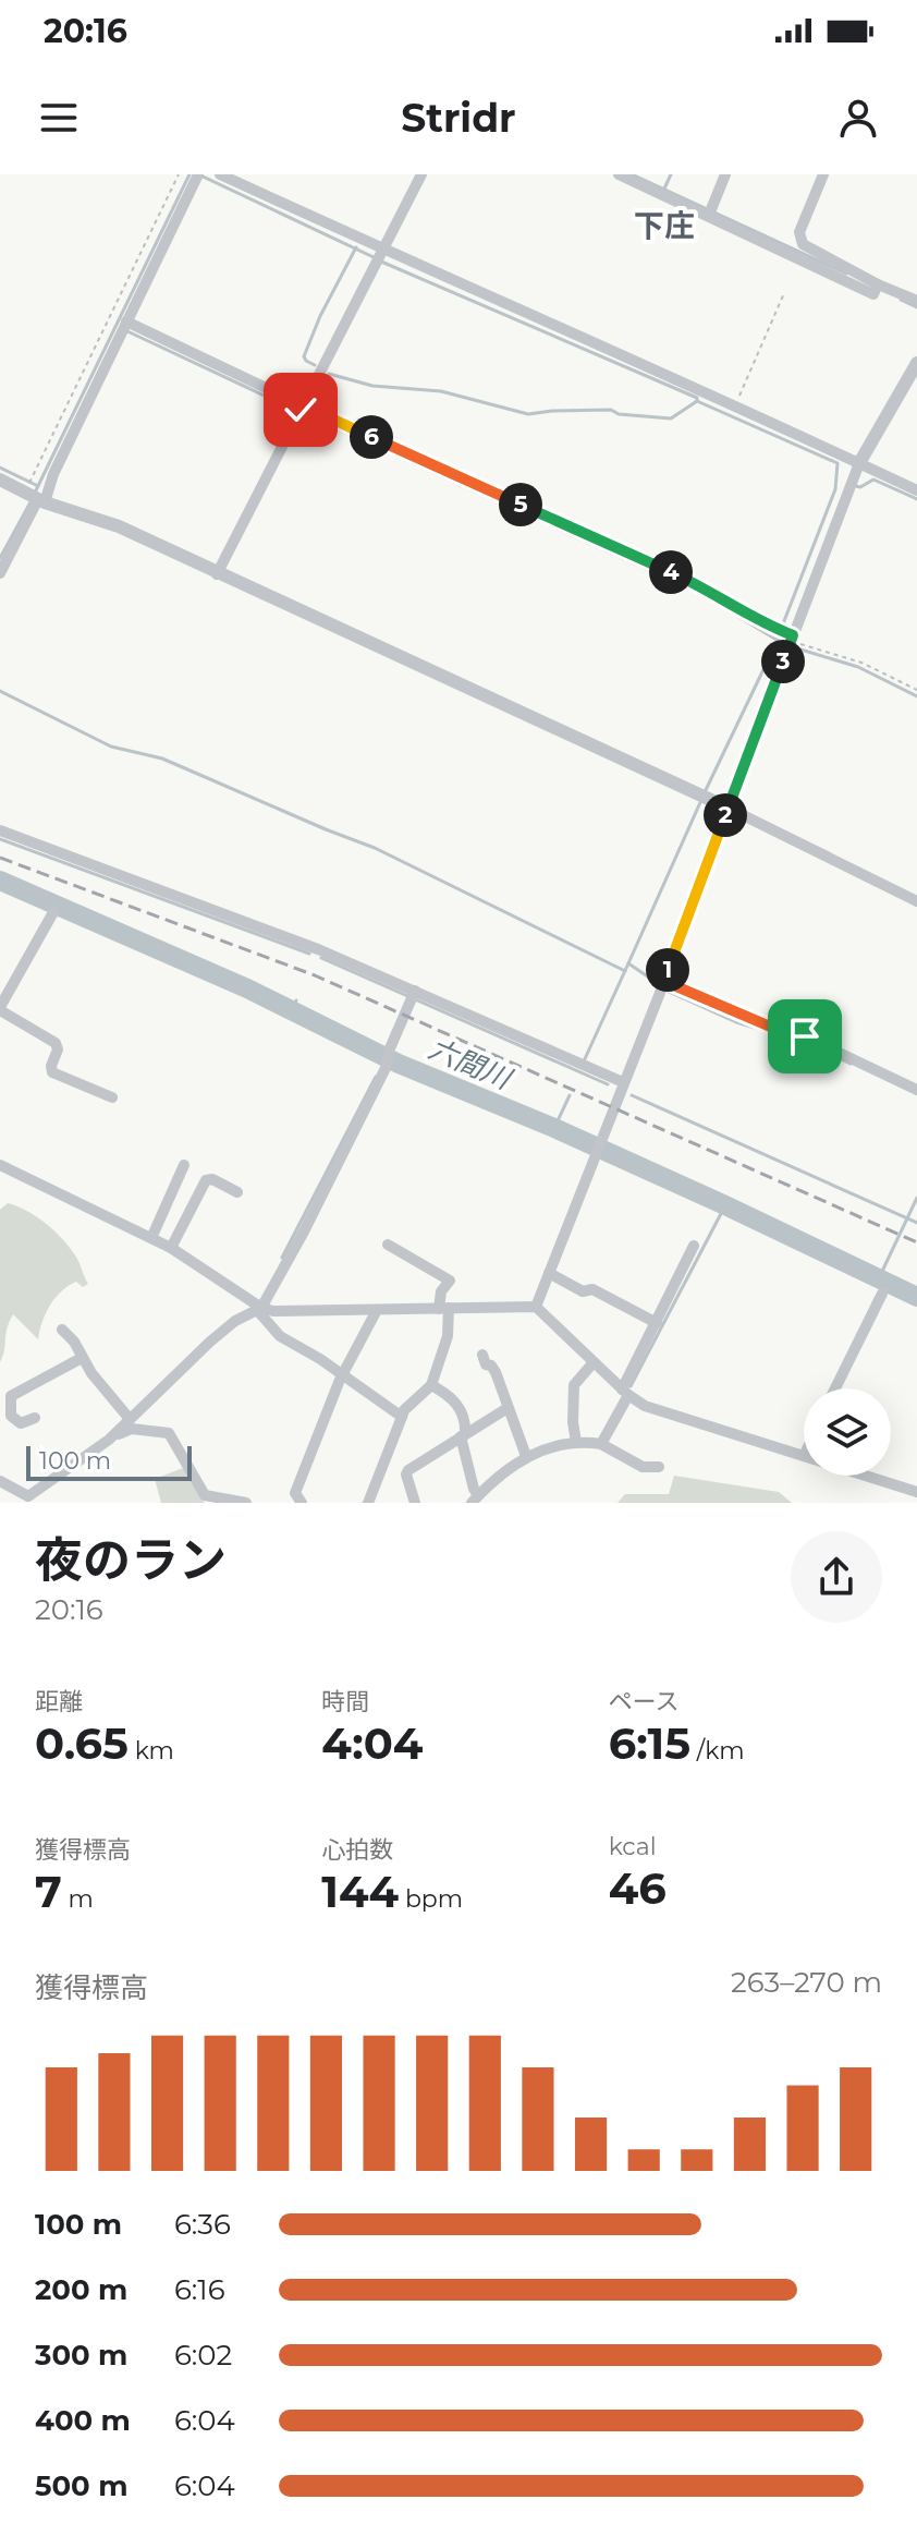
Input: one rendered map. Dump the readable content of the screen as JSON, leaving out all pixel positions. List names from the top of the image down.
{
  "districts": ["下庄"],
  "water": ["六間川"],
  "scale_bar": "100 m",
  "page": {
    "status": "20:16",
    "header": "Stridr",
    "pins": [
      "6",
      "5",
      "4",
      "3",
      "2",
      "1"
    ],
    "scale": "100 m",
    "heading": ["夜のラン", "20:16"],
    "stats": [
      ["距離", "0.65 km"],
      ["時間", "4:04"],
      ["ペース", "6:15 /km"],
      ["獲得標高", "7 m"],
      ["心拍数", "144 bpm"],
      ["kcal", "46"]
    ],
    "chart": ["獲得標高", "263–270 m"],
    "list": [
      {
        "name": "100 m",
        "note": "6:36"
      },
      {
        "name": "200 m",
        "note": "6:16"
      },
      {
        "name": "300 m",
        "note": "6:02"
      },
      {
        "name": "400 m",
        "note": "6:04"
      },
      {
        "name": "500 m",
        "note": "6:04"
      }
    ]
  }
}
